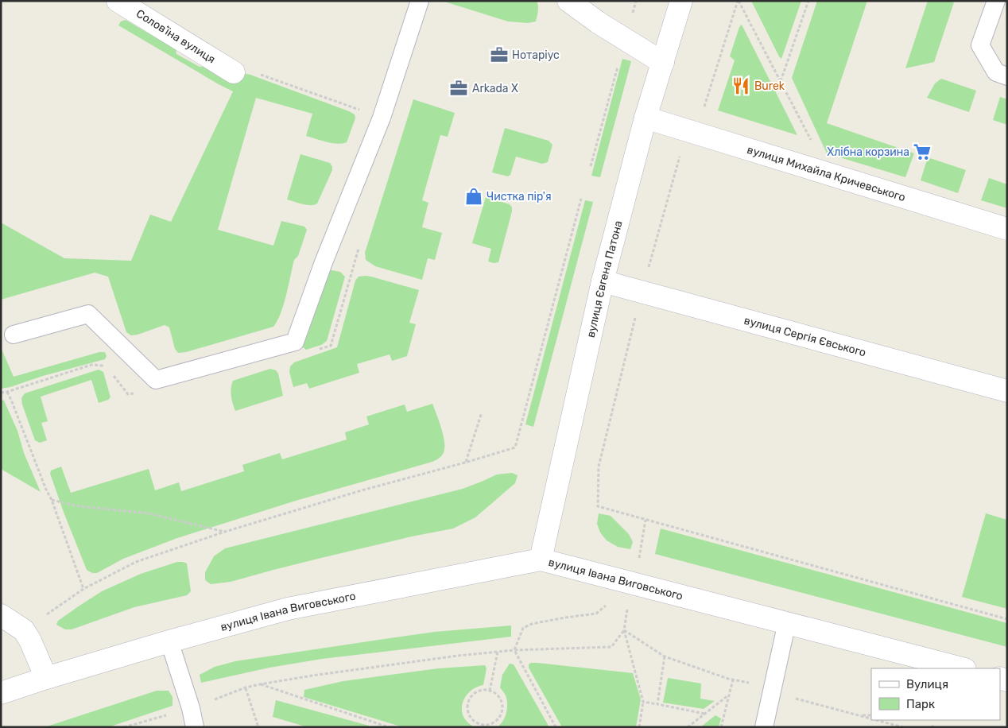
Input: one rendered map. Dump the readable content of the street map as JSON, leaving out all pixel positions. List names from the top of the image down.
{
  "streets": {
    "main road": [
      "Соловʼїна вулиця",
      "вулиця Михайла Кричевського",
      "вулиця Євгена Патона",
      "вулиця Сергія Євського",
      "вулиця Івана Виговського"
    ]
  },
  "crossings": [
    ["вулиця Михайла Кричевського", "вулиця Євгена Патона"],
    ["вулиця Євгена Патона", "вулиця Сергія Євського"],
    ["вулиця Євгена Патона", "вулиця Івана Виговського"]
  ],
  "places": {
    "office": ["Нотаріус", "Arkada X"],
    "restaurant": ["Burek"],
    "supermarket": ["Хлібна корзина"],
    "shop": ["Чистка пір'я"]
  },
  "legend": ["Вулиця", "Парк"]
}
